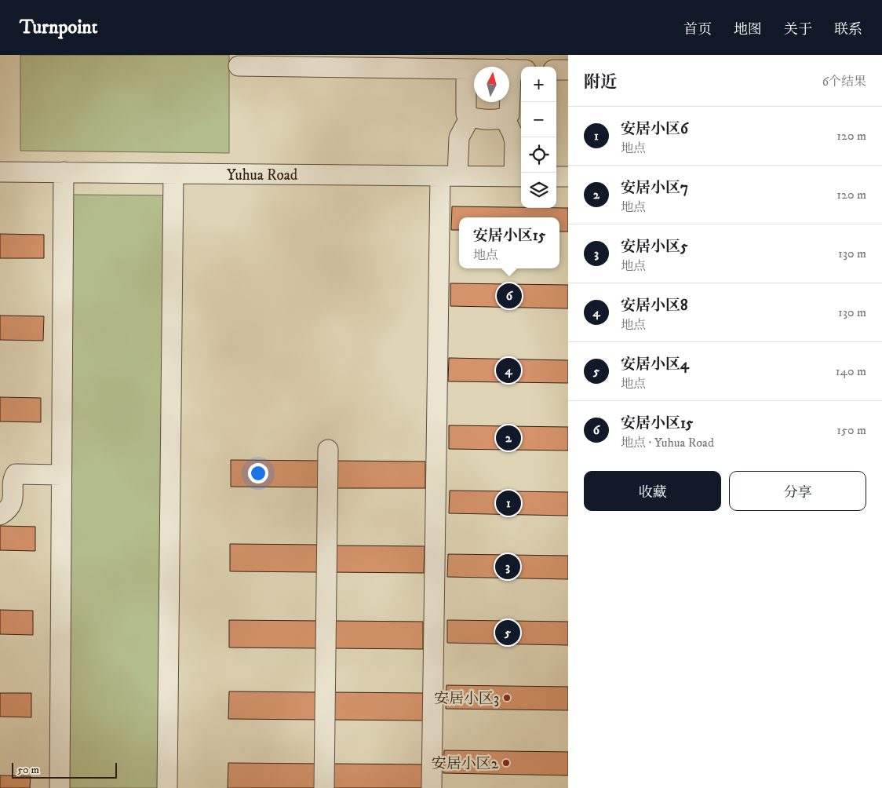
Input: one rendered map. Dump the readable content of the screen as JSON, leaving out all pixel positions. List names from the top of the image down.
{
  "streets": {
    "street": ["Yuhua Road"]
  },
  "places": ["安居小区3", "安居小区2"],
  "scale_bar": "50 m",
  "north": "top",
  "page": {
    "header": "Turnpoint",
    "nav": [
      "首页",
      "地图",
      "关于",
      "联系"
    ],
    "heading": ["附近", "6个结果"],
    "map_buttons": ["+", "−"],
    "list": [
      {
        "mark": "1",
        "name": "安居小区6",
        "note": "地点",
        "value": "120 m"
      },
      {
        "mark": "2",
        "name": "安居小区7",
        "note": "地点",
        "value": "120 m"
      },
      {
        "mark": "3",
        "name": "安居小区5",
        "note": "地点",
        "value": "130 m"
      },
      {
        "mark": "4",
        "name": "安居小区8",
        "note": "地点",
        "value": "130 m"
      },
      {
        "mark": "5",
        "name": "安居小区4",
        "note": "地点",
        "value": "140 m"
      },
      {
        "mark": "6",
        "name": "安居小区15",
        "note": "地点 · Yuhua Road",
        "value": "150 m"
      }
    ],
    "popup": ["安居小区15", "地点"],
    "pins": [
      "6",
      "4",
      "2",
      "1",
      "3",
      "5"
    ],
    "buttons": ["收藏", "分享"],
    "scale": "50 m"
  }
}
